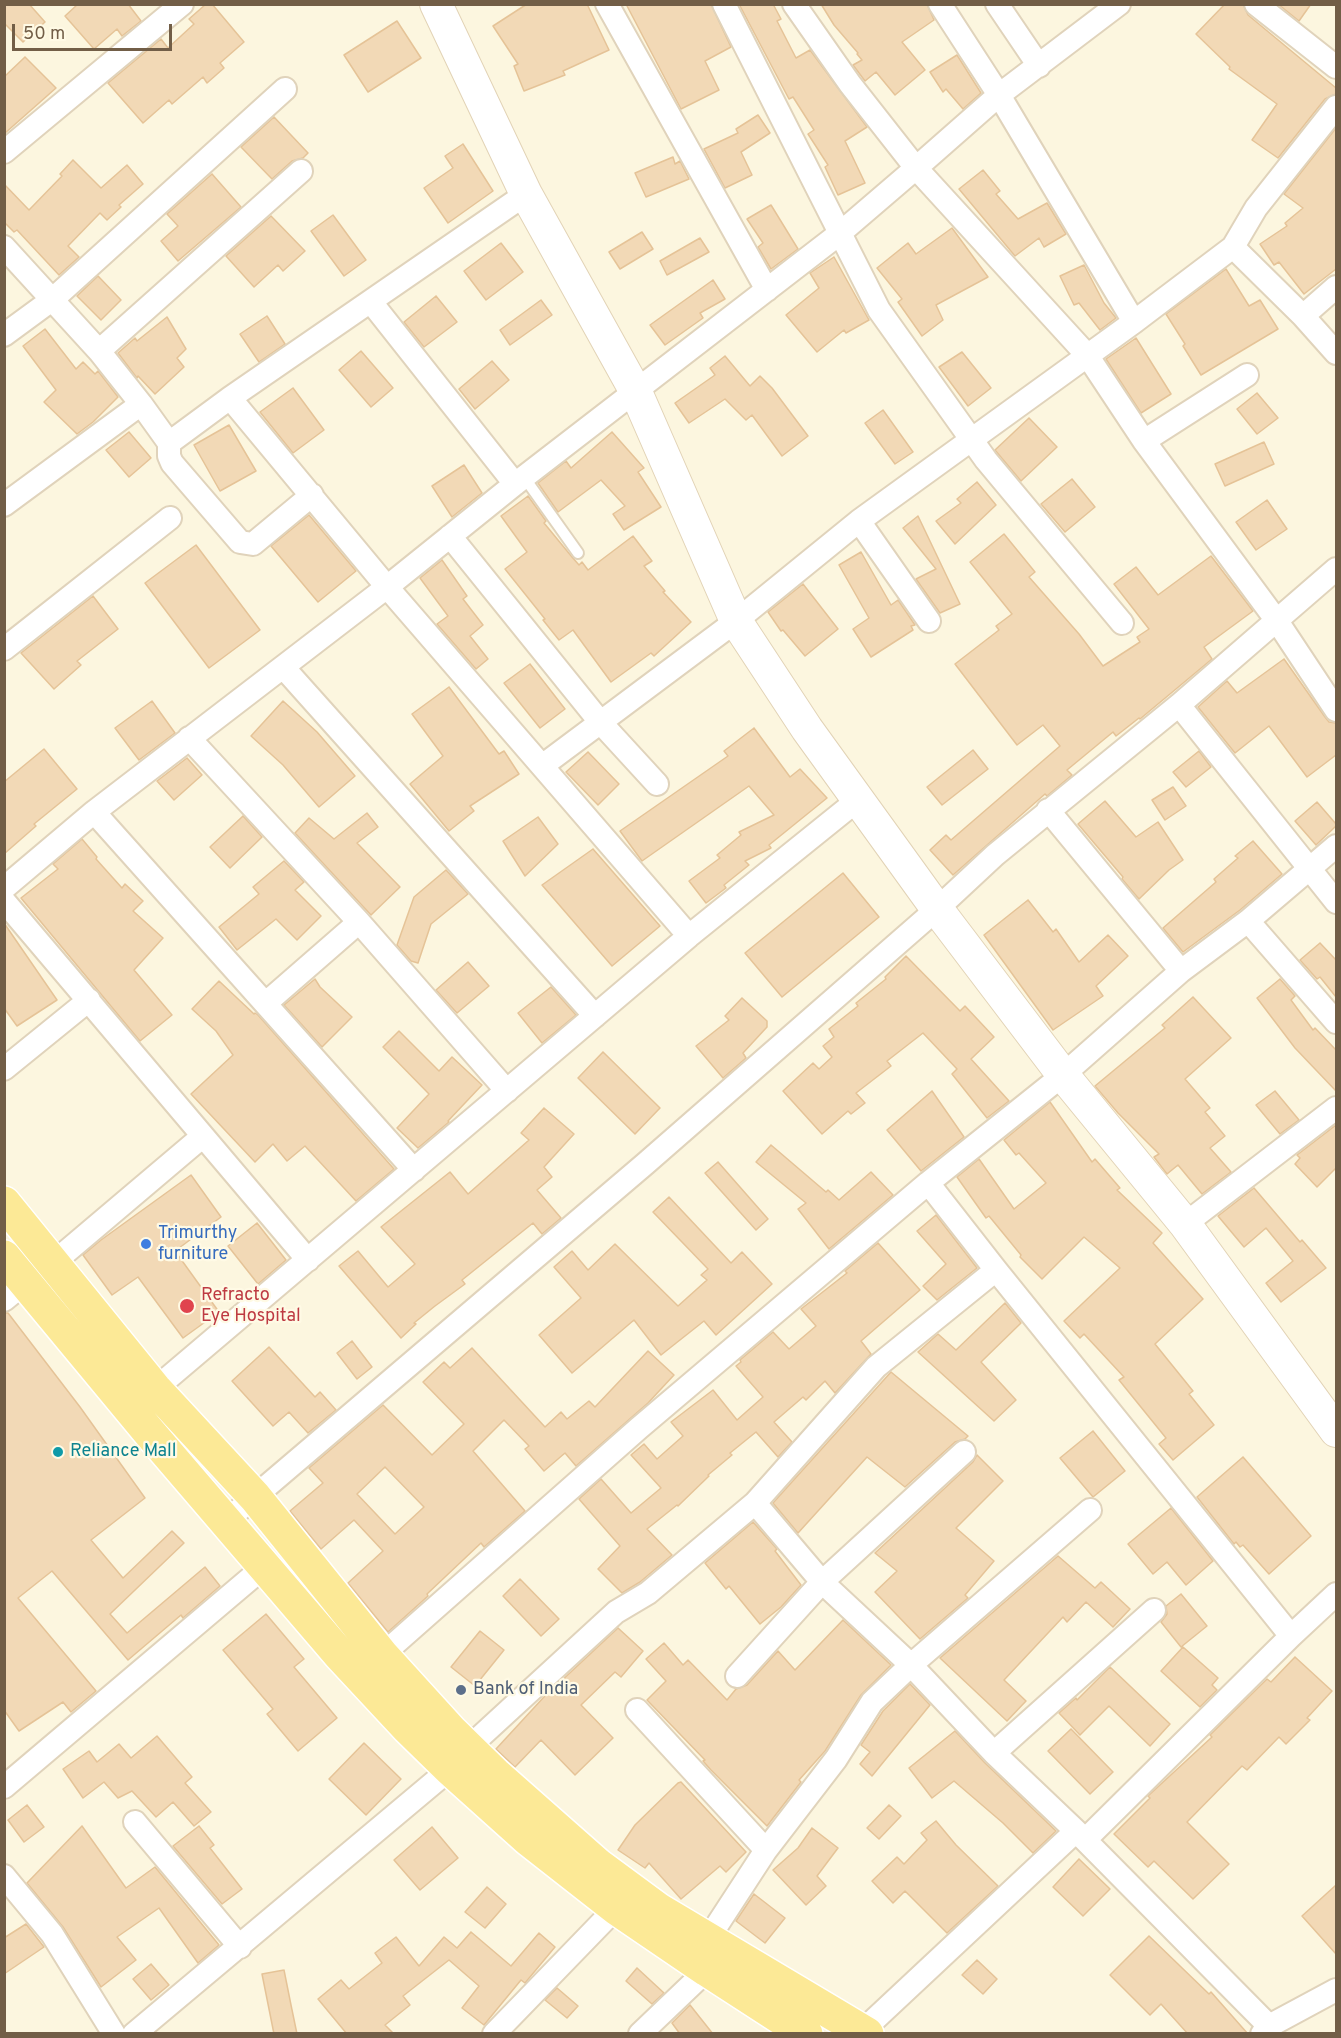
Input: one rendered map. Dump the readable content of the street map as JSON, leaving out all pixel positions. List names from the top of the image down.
{
  "places": [
    "Trimurthy furniture",
    "Refracto Eye Hospital",
    "Reliance Mall",
    "Bank of India"
  ],
  "scale_bar": "50 m"
}
